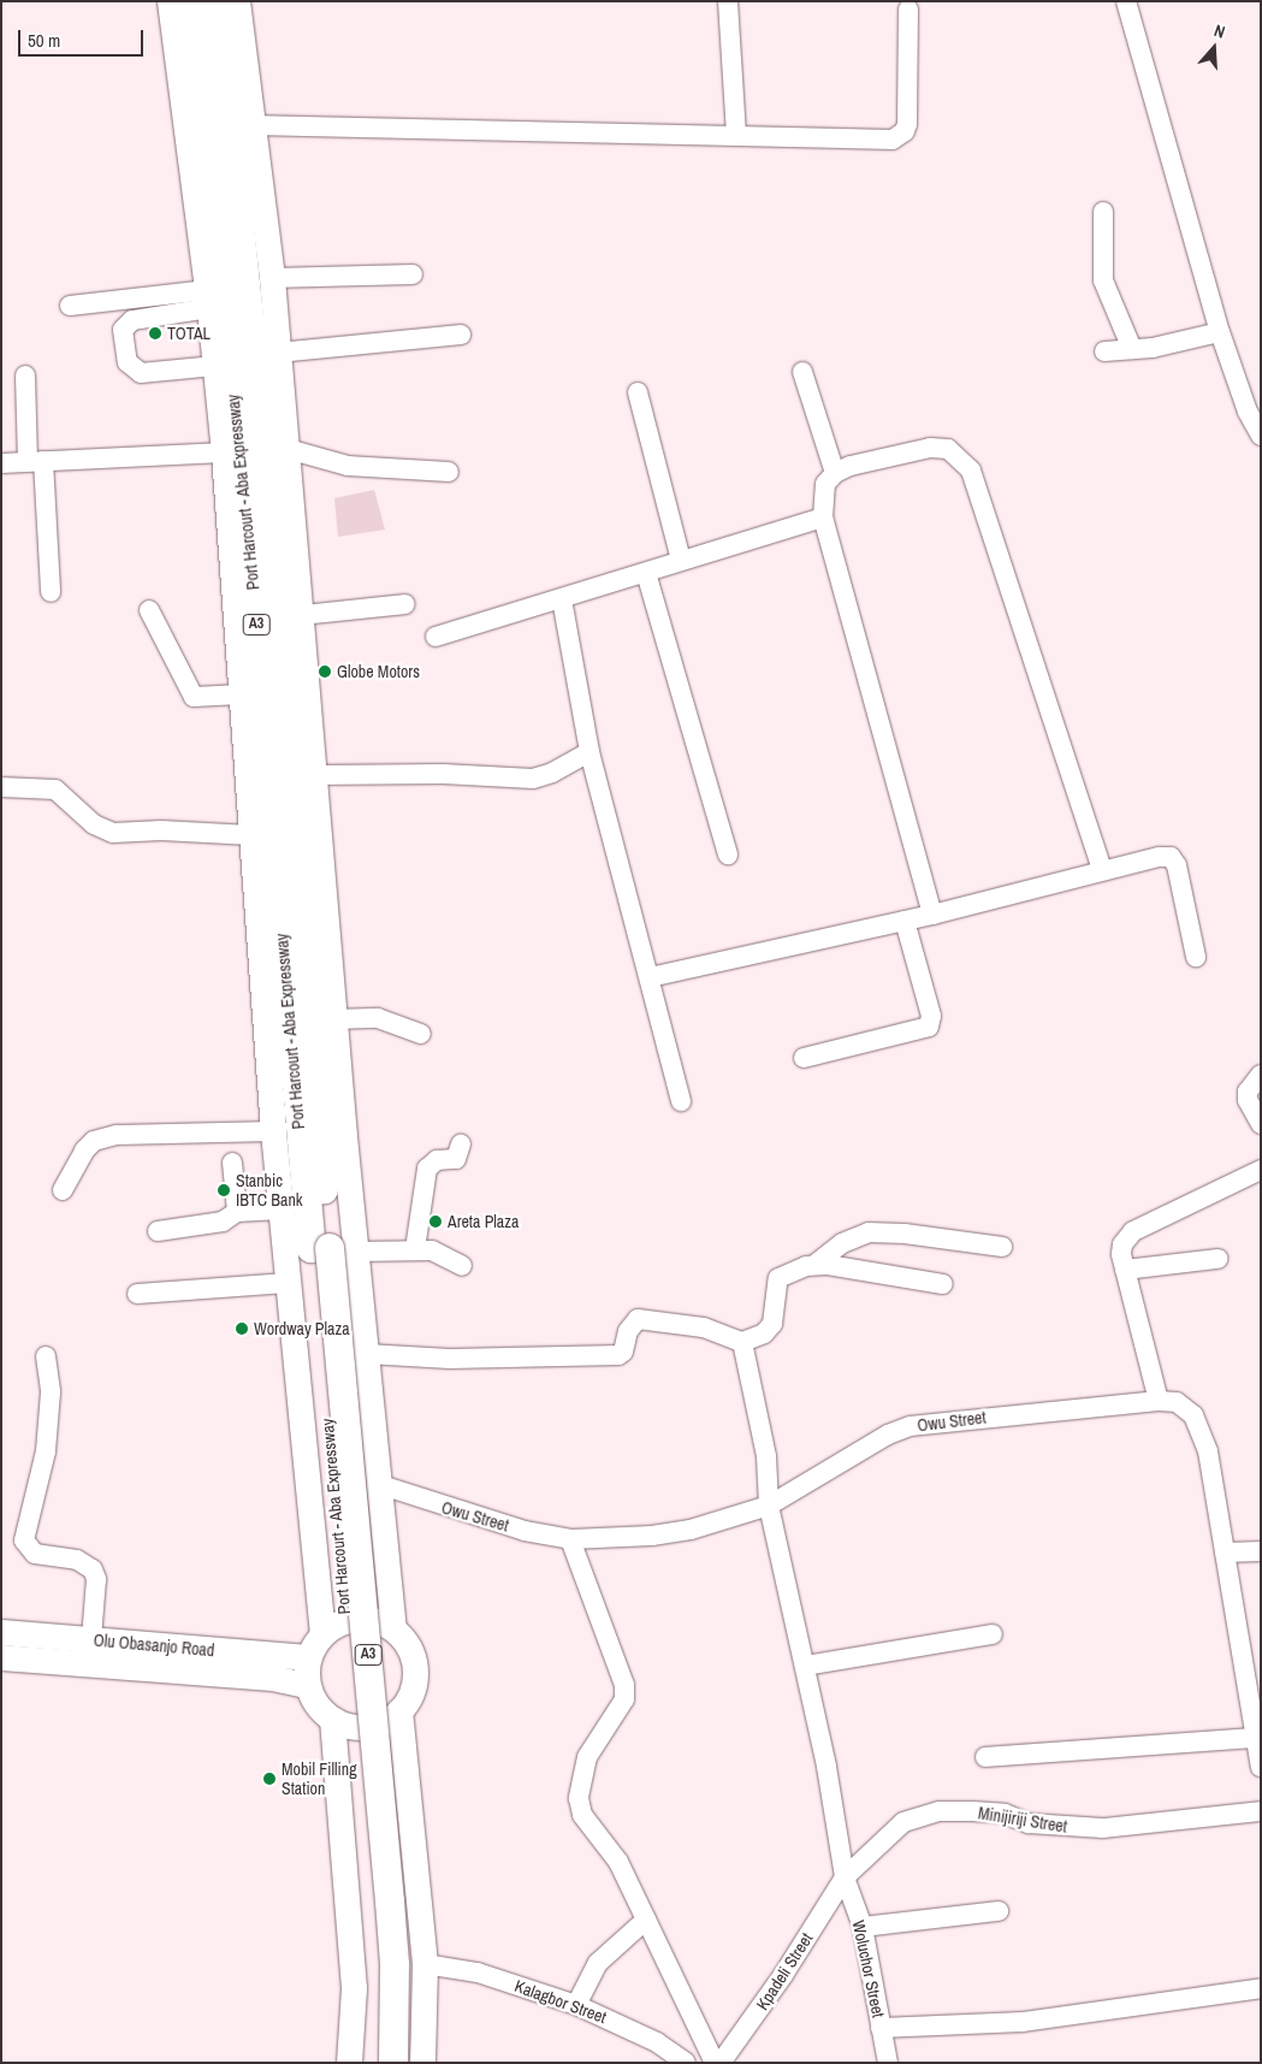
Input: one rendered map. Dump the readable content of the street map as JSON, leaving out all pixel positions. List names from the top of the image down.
{
  "streets": {
    "highway": ["Port Harcourt - Aba Expressway", "A3"],
    "main road": ["Olu Obasanjo Road"],
    "street": [
      "Owu Street",
      "Minijiriji Street",
      "Woluchor Street",
      "Kpadeli Street",
      "Kalagbor Street"
    ]
  },
  "crossings": [
    ["Owu Street", "Woluchor Street"],
    ["Minijiriji Street", "Woluchor Street"],
    ["Minijiriji Street", "Kpadeli Street"],
    ["Woluchor Street", "Kpadeli Street"]
  ],
  "places": [
    "TOTAL",
    "Globe Motors",
    "Stanbic IBTC Bank",
    "Areta Plaza",
    "Wordway Plaza",
    "Mobil Filling Station"
  ],
  "scale_bar": "50 m",
  "north": "top"
}
